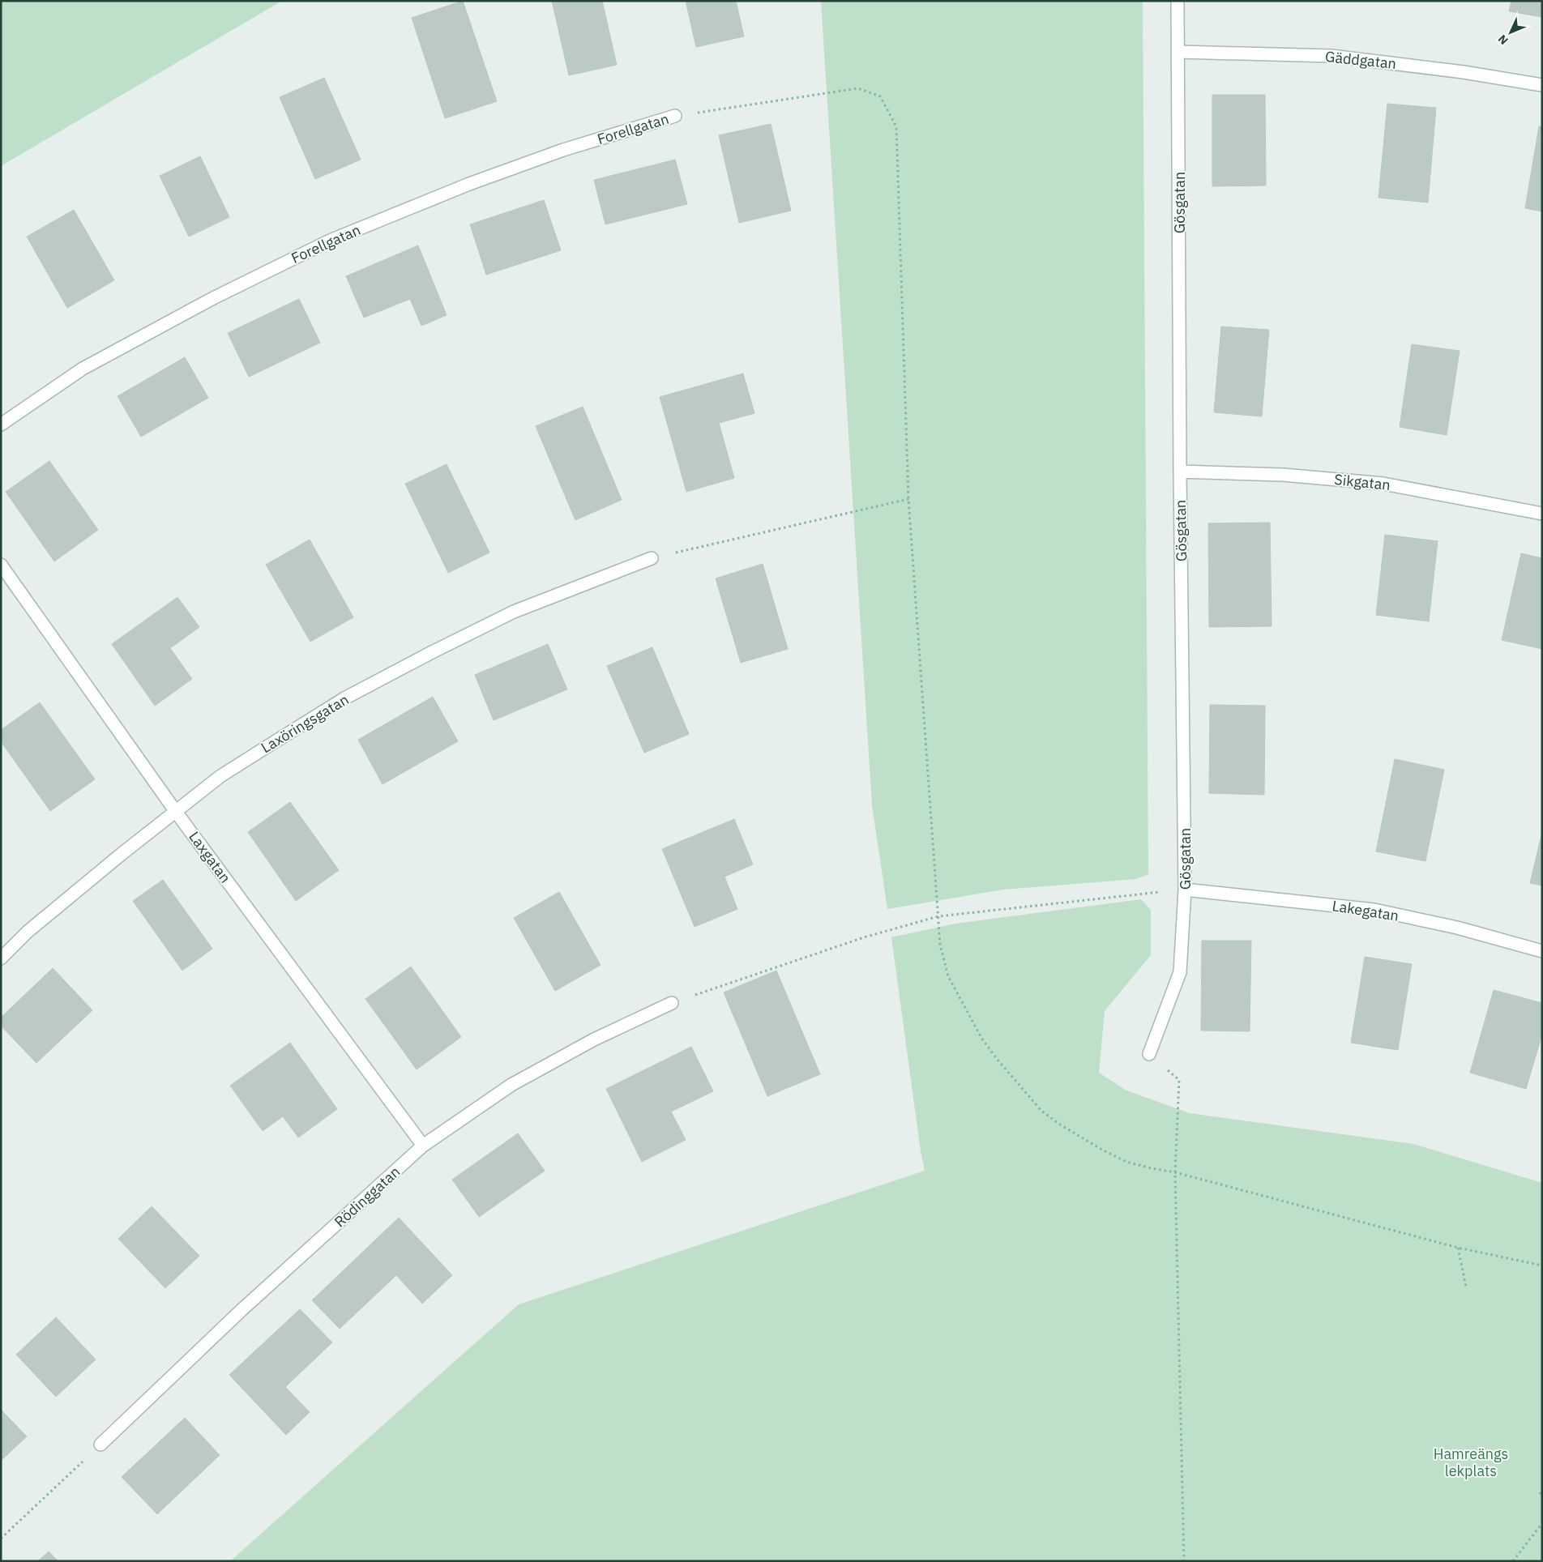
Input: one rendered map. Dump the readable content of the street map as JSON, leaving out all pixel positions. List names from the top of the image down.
{
  "streets": {
    "street": [
      "Gäddgatan",
      "Forellgatan",
      "Gösgatan",
      "Sikgatan",
      "Laxöringsgatan",
      "Laxgatan",
      "Lakegatan",
      "Rödinggatan"
    ]
  },
  "crossings": [
    ["Gäddgatan", "Gösgatan"],
    ["Gösgatan", "Sikgatan"],
    ["Gösgatan", "Lakegatan"],
    ["Laxöringsgatan", "Laxgatan"],
    ["Laxgatan", "Rödinggatan"]
  ],
  "parks": ["Hamreängs lekplats"],
  "north": "bottom left"
}
